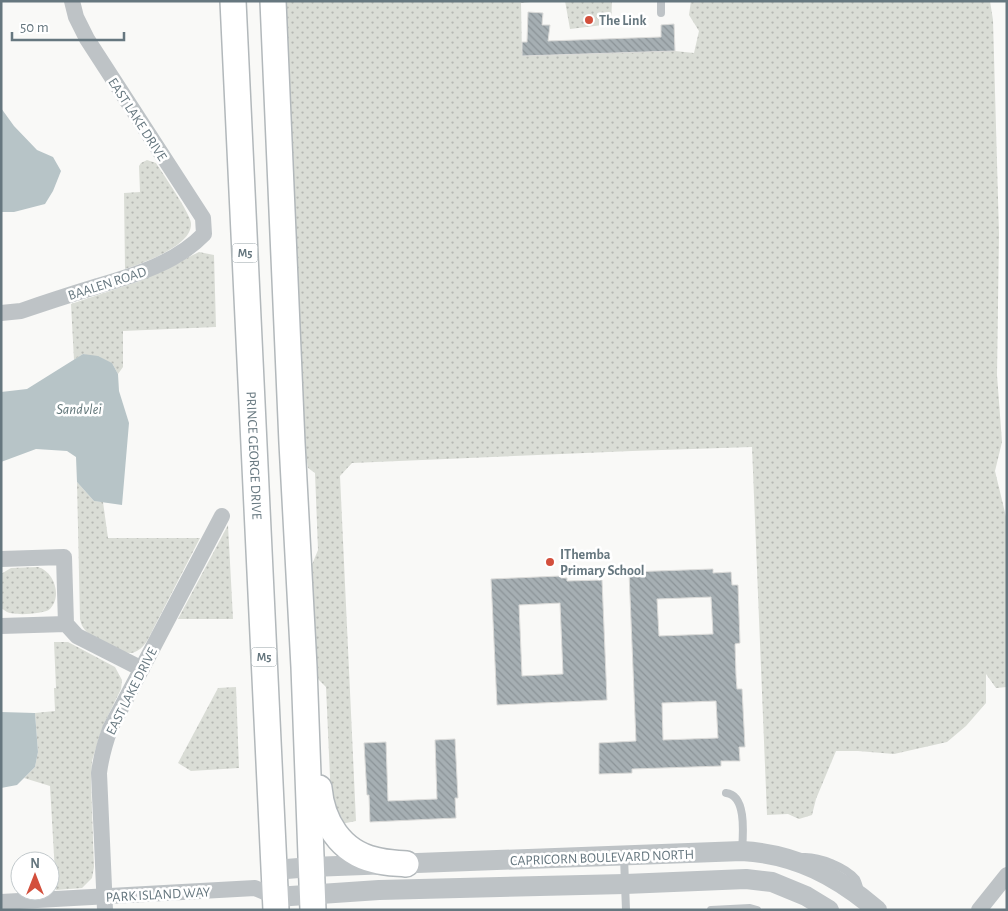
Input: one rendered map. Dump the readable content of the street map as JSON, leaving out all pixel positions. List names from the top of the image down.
{
  "streets": {
    "main road": ["M5", "PRINCE GEORGE DRIVE"],
    "street": [
      "EAST LAKE DRIVE",
      "BAALEN ROAD",
      "CAPRICORN BOULEVARD NORTH",
      "PARK ISLAND WAY"
    ]
  },
  "crossings": [
    ["EAST LAKE DRIVE", "BAALEN ROAD"],
    ["EAST LAKE DRIVE", "PARK ISLAND WAY"],
    ["PRINCE GEORGE DRIVE", "CAPRICORN BOULEVARD NORTH"],
    ["PRINCE GEORGE DRIVE", "PARK ISLAND WAY"],
    ["CAPRICORN BOULEVARD NORTH", "PARK ISLAND WAY"]
  ],
  "water": ["Sandvlei"],
  "places": ["The Link", "IThemba Primary School"],
  "scale_bar": "50 m",
  "north": "top"
}
